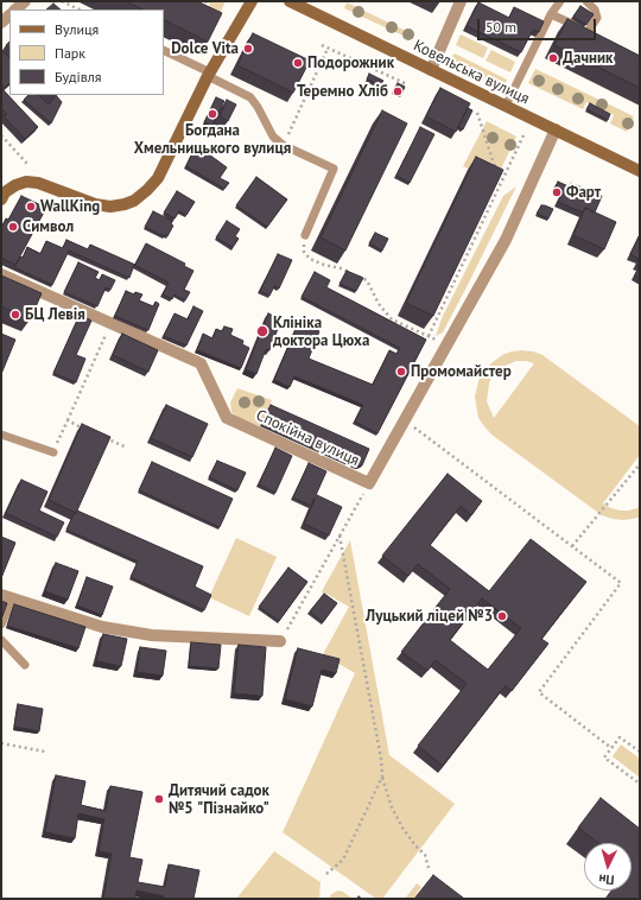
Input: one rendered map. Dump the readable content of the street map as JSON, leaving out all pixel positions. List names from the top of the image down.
{
  "streets": {
    "main road": ["Ковельська вулиця"],
    "street": ["Спокійна вулиця"]
  },
  "crossings": [
    ["Ковельська вулиця", "Спокійна вулиця"]
  ],
  "places": [
    "Dolce Vita",
    "Дачник",
    "Подорожник",
    "Теремно Хліб",
    "Богдана Хмельницького вулиця",
    "Фарт",
    "WallKing",
    "Символ",
    "БЦ Левія",
    "Клініка доктора Цюха",
    "Промомайстер",
    "Луцький ліцей №3",
    "Дитячий садок №5 \"Пізнайко\""
  ],
  "legend": ["Вулиця", "Парк", "Будівля"],
  "scale_bar": "50 m",
  "north": "bottom"
}
